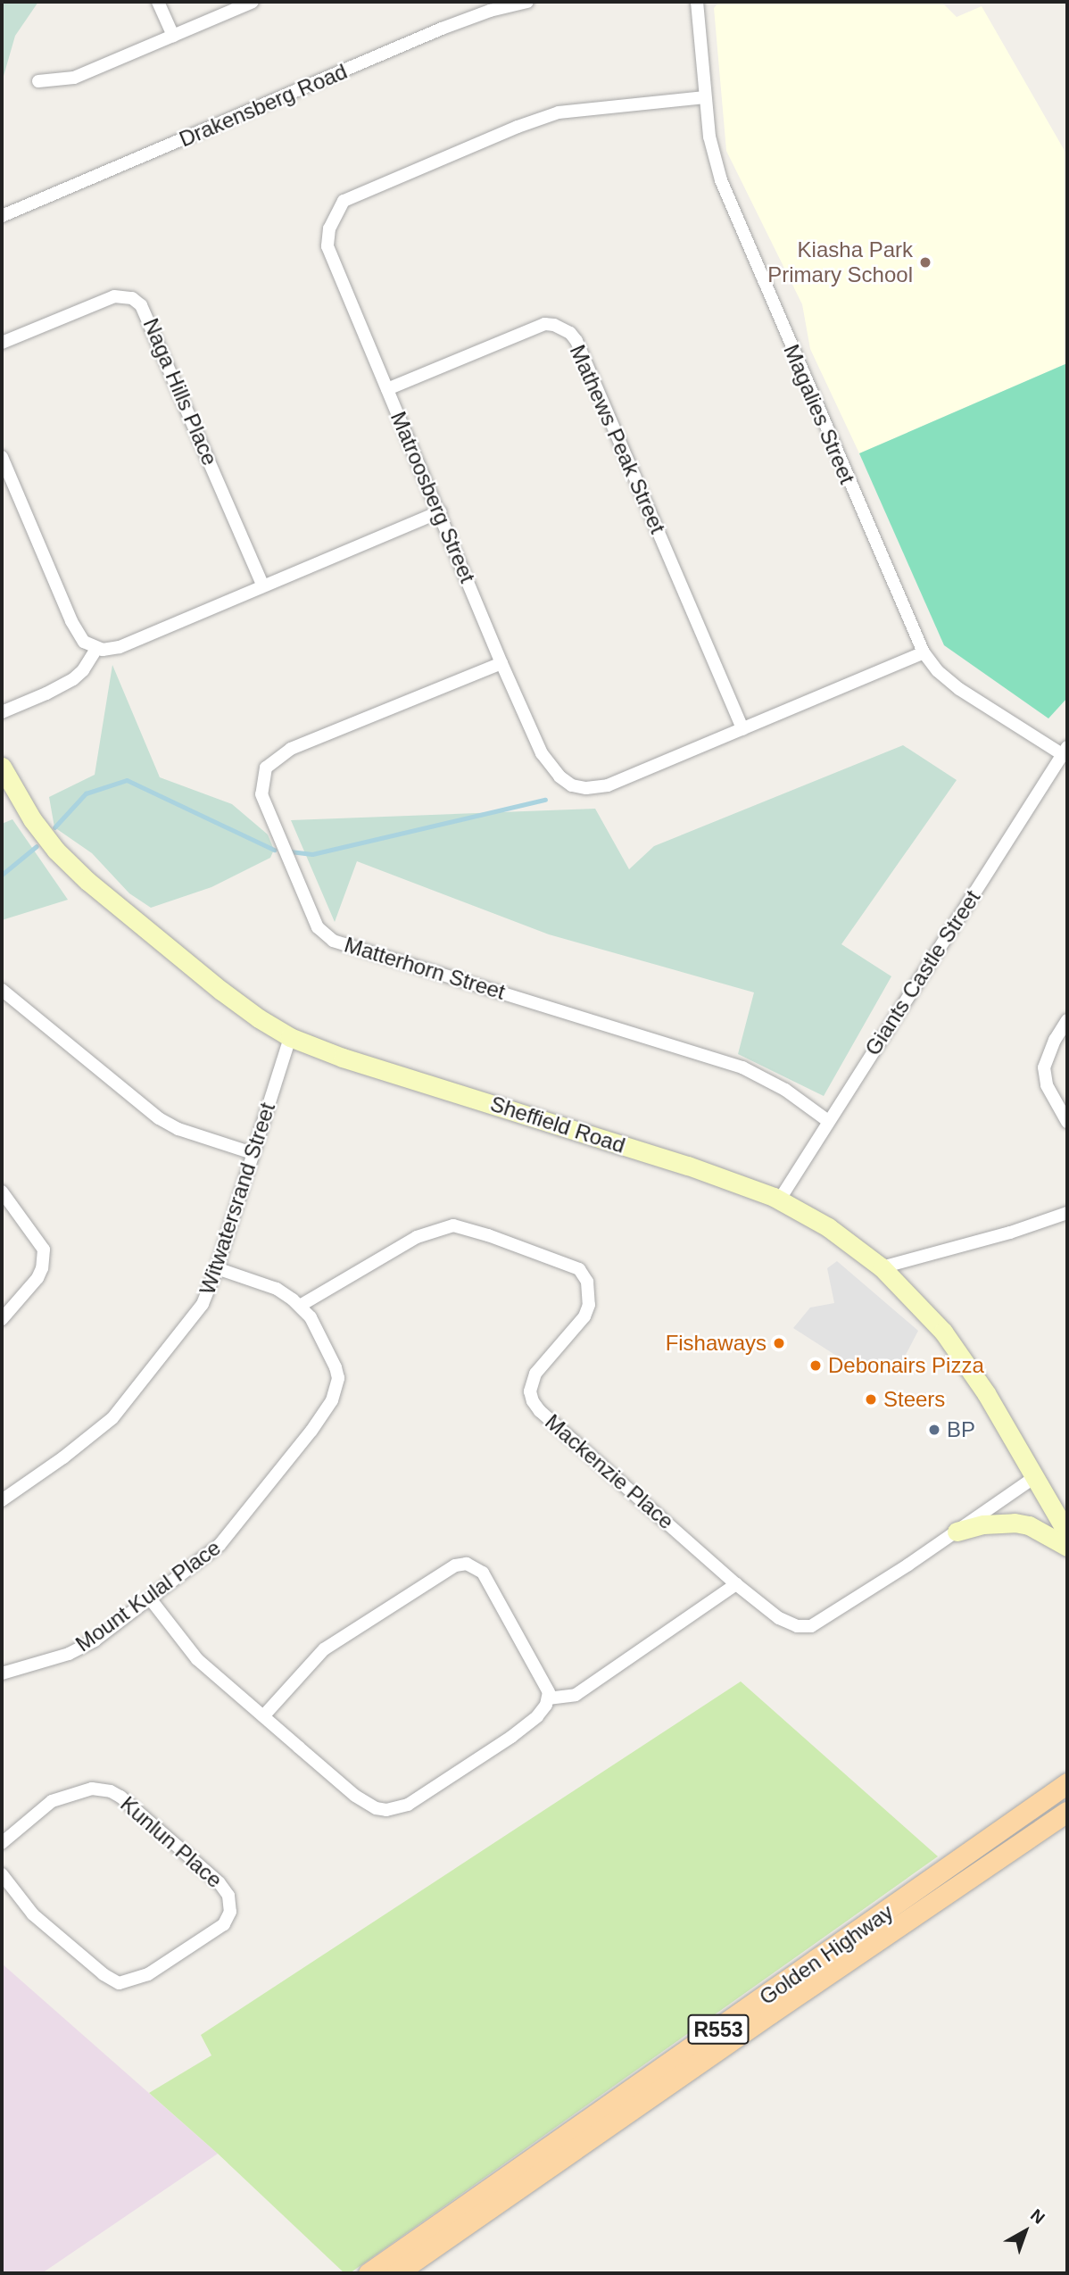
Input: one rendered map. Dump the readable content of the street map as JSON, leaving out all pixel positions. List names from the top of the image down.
{
  "streets": {
    "main road": ["Golden Highway", "R553"],
    "street": [
      "Drakensberg Road",
      "Naga Hills Place",
      "Magalies Street",
      "Mathews Peak Street",
      "Matroosberg Street",
      "Matterhorn Street",
      "Giants Castle Street",
      "Sheffield Road",
      "Witwatersrand Street",
      "Mackenzie Place",
      "Mount Kulal Place",
      "Kunlun Place"
    ]
  },
  "crossings": [
    ["Magalies Street", "Matroosberg Street"],
    ["Magalies Street", "Giants Castle Street"],
    ["Mathews Peak Street", "Matroosberg Street"],
    ["Matroosberg Street", "Matterhorn Street"],
    ["Matterhorn Street", "Giants Castle Street"],
    ["Giants Castle Street", "Sheffield Road"],
    ["Sheffield Road", "Witwatersrand Street"],
    ["Sheffield Road", "Mackenzie Place"],
    ["Witwatersrand Street", "Mount Kulal Place"],
    ["Mackenzie Place", "Mount Kulal Place"]
  ],
  "places": [
    "Kiasha Park Primary School",
    "Fishaways",
    "Debonairs Pizza",
    "Steers",
    "BP"
  ],
  "north": "top right"
}
